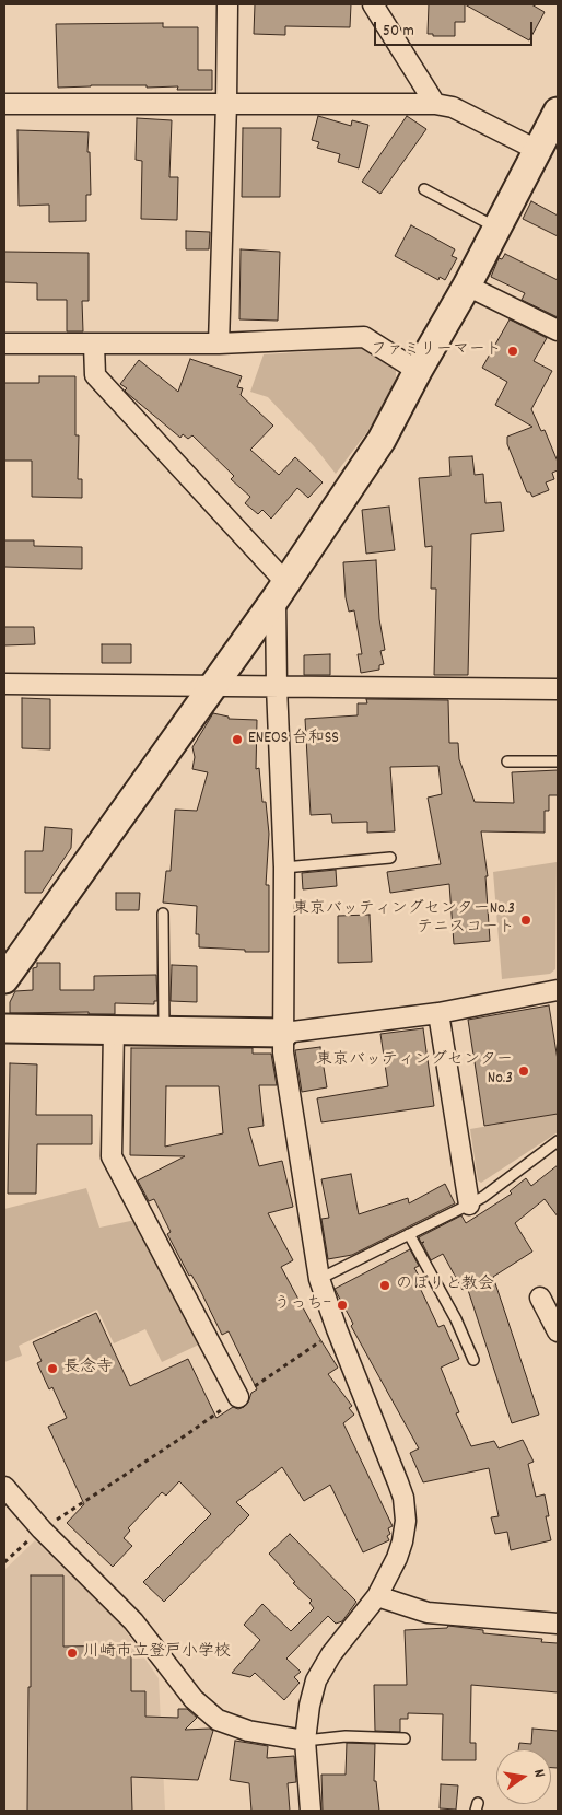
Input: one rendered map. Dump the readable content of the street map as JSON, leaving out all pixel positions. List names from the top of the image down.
{
  "places": [
    "ファミリーマート",
    "ENEOS 台和SS",
    "東京バッティングセンターNo.3 テニスコート",
    "東京バッティングセンター No.3",
    "のぼりと教会",
    "うっちｰ",
    "長念寺",
    "川崎市立登戸小学校"
  ],
  "scale_bar": "50 m",
  "north": "right"
}
